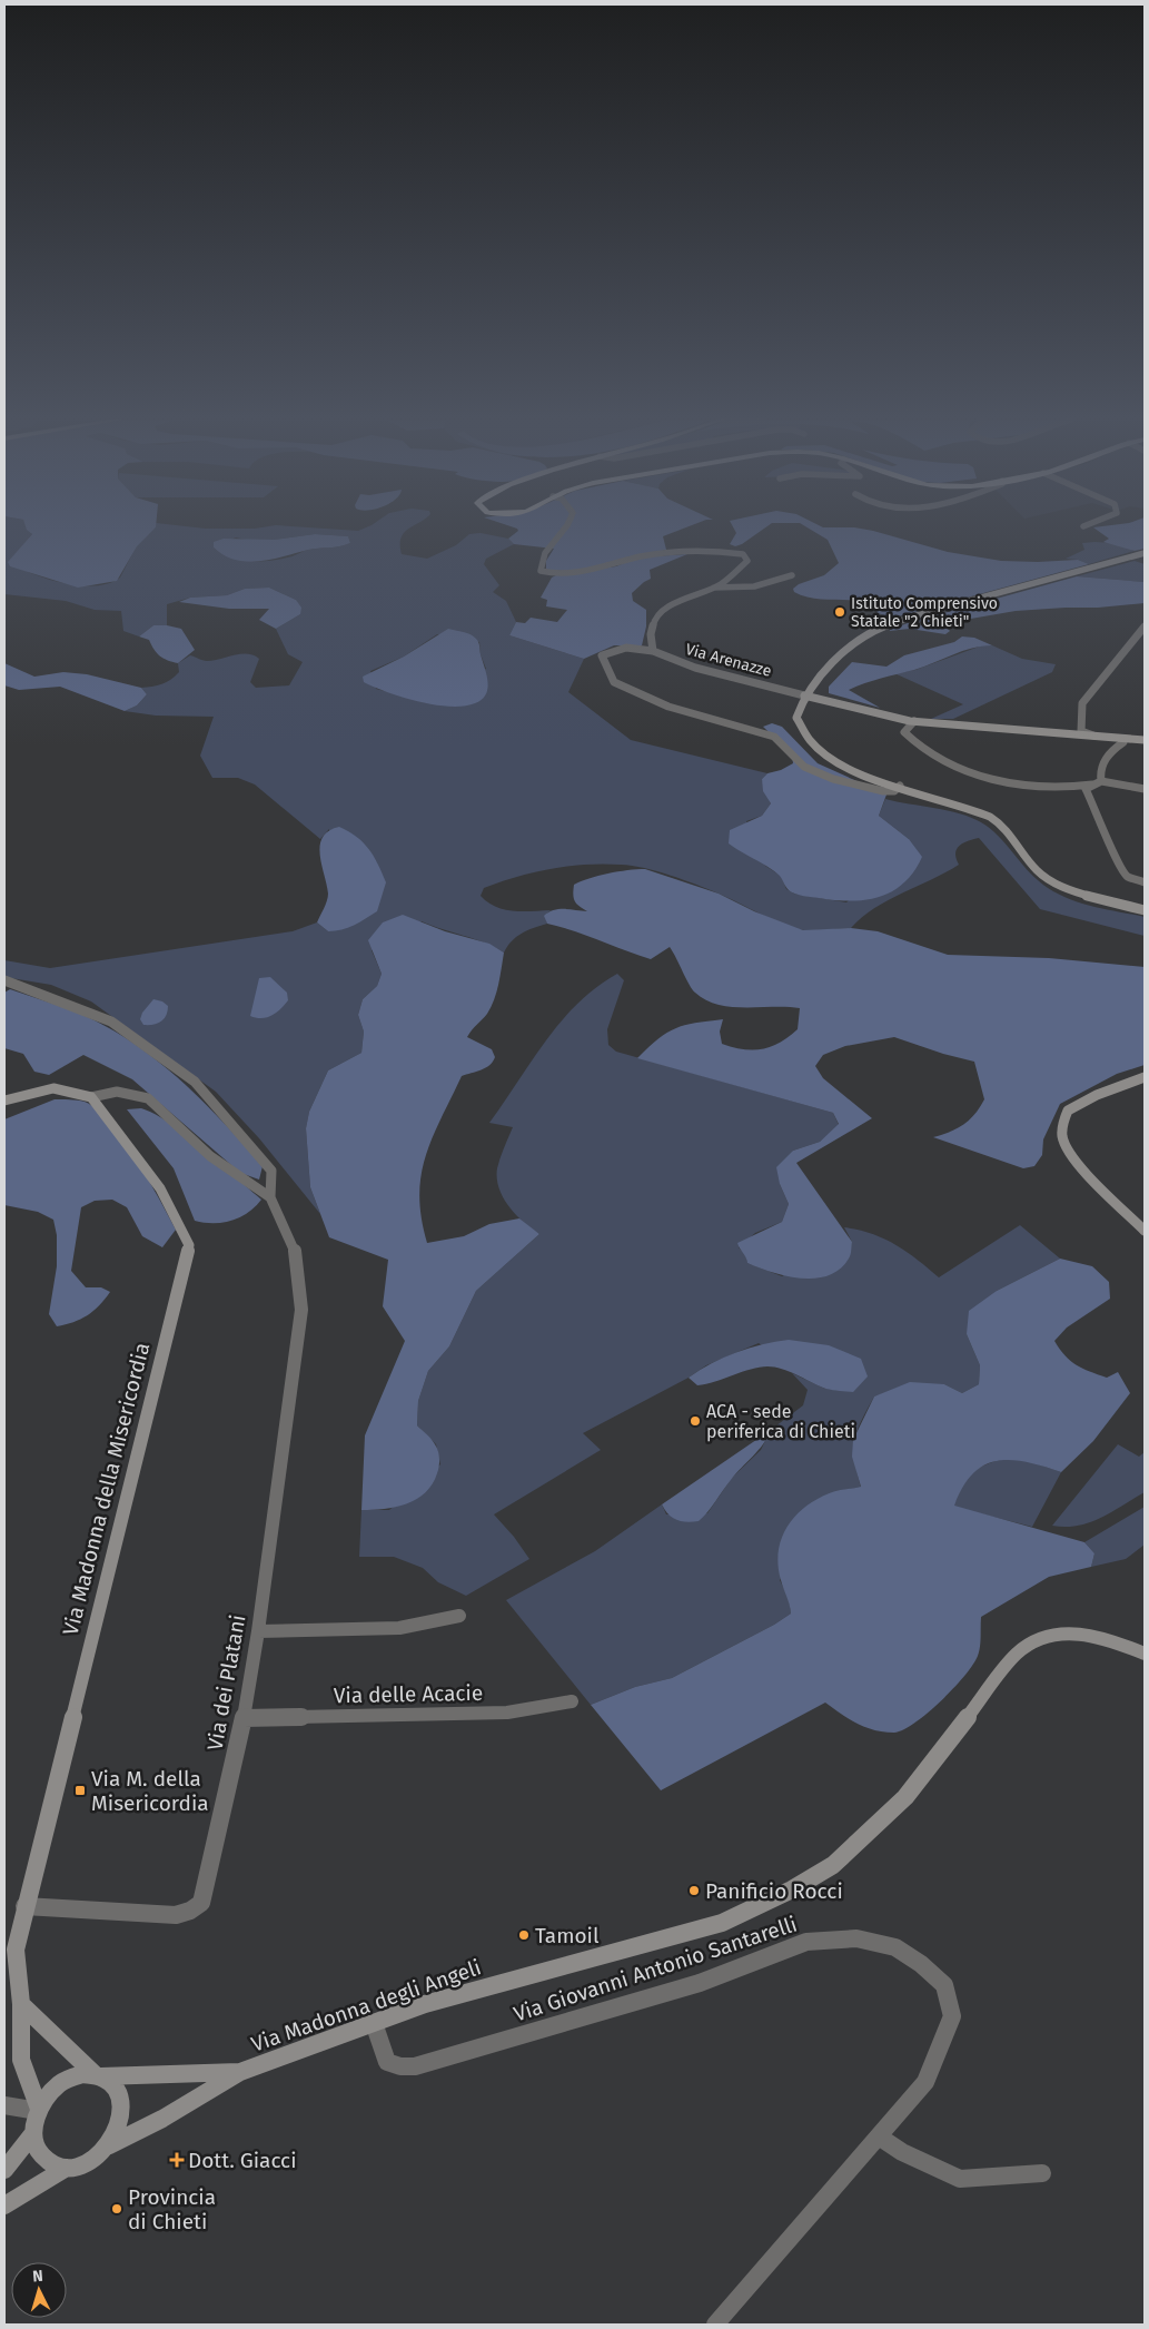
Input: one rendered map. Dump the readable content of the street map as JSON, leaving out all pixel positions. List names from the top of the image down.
{
  "streets": {
    "main road": ["Via Arenazze", "Via Madonna della Misericordia", "Via Madonna degli Angeli"],
    "street": ["Via dei Platani", "Via delle Acacie", "Via Giovanni Antonio Santarelli"]
  },
  "crossings": [
    ["Via Madonna della Misericordia", "Via dei Platani"],
    ["Via dei Platani", "Via delle Acacie"],
    ["Via Giovanni Antonio Santarelli", "Via Madonna degli Angeli"]
  ],
  "places": {
    "other": [
      "Istituto Comprensivo Statale \"2 Chieti\"",
      "ACA - sede periferica di Chieti",
      "Panificio Rocci",
      "Tamoil",
      "Provincia di Chieti"
    ],
    "transit": ["Via M. della Misericordia"],
    "health": ["Dott. Giacci"]
  },
  "north": "top"
}
